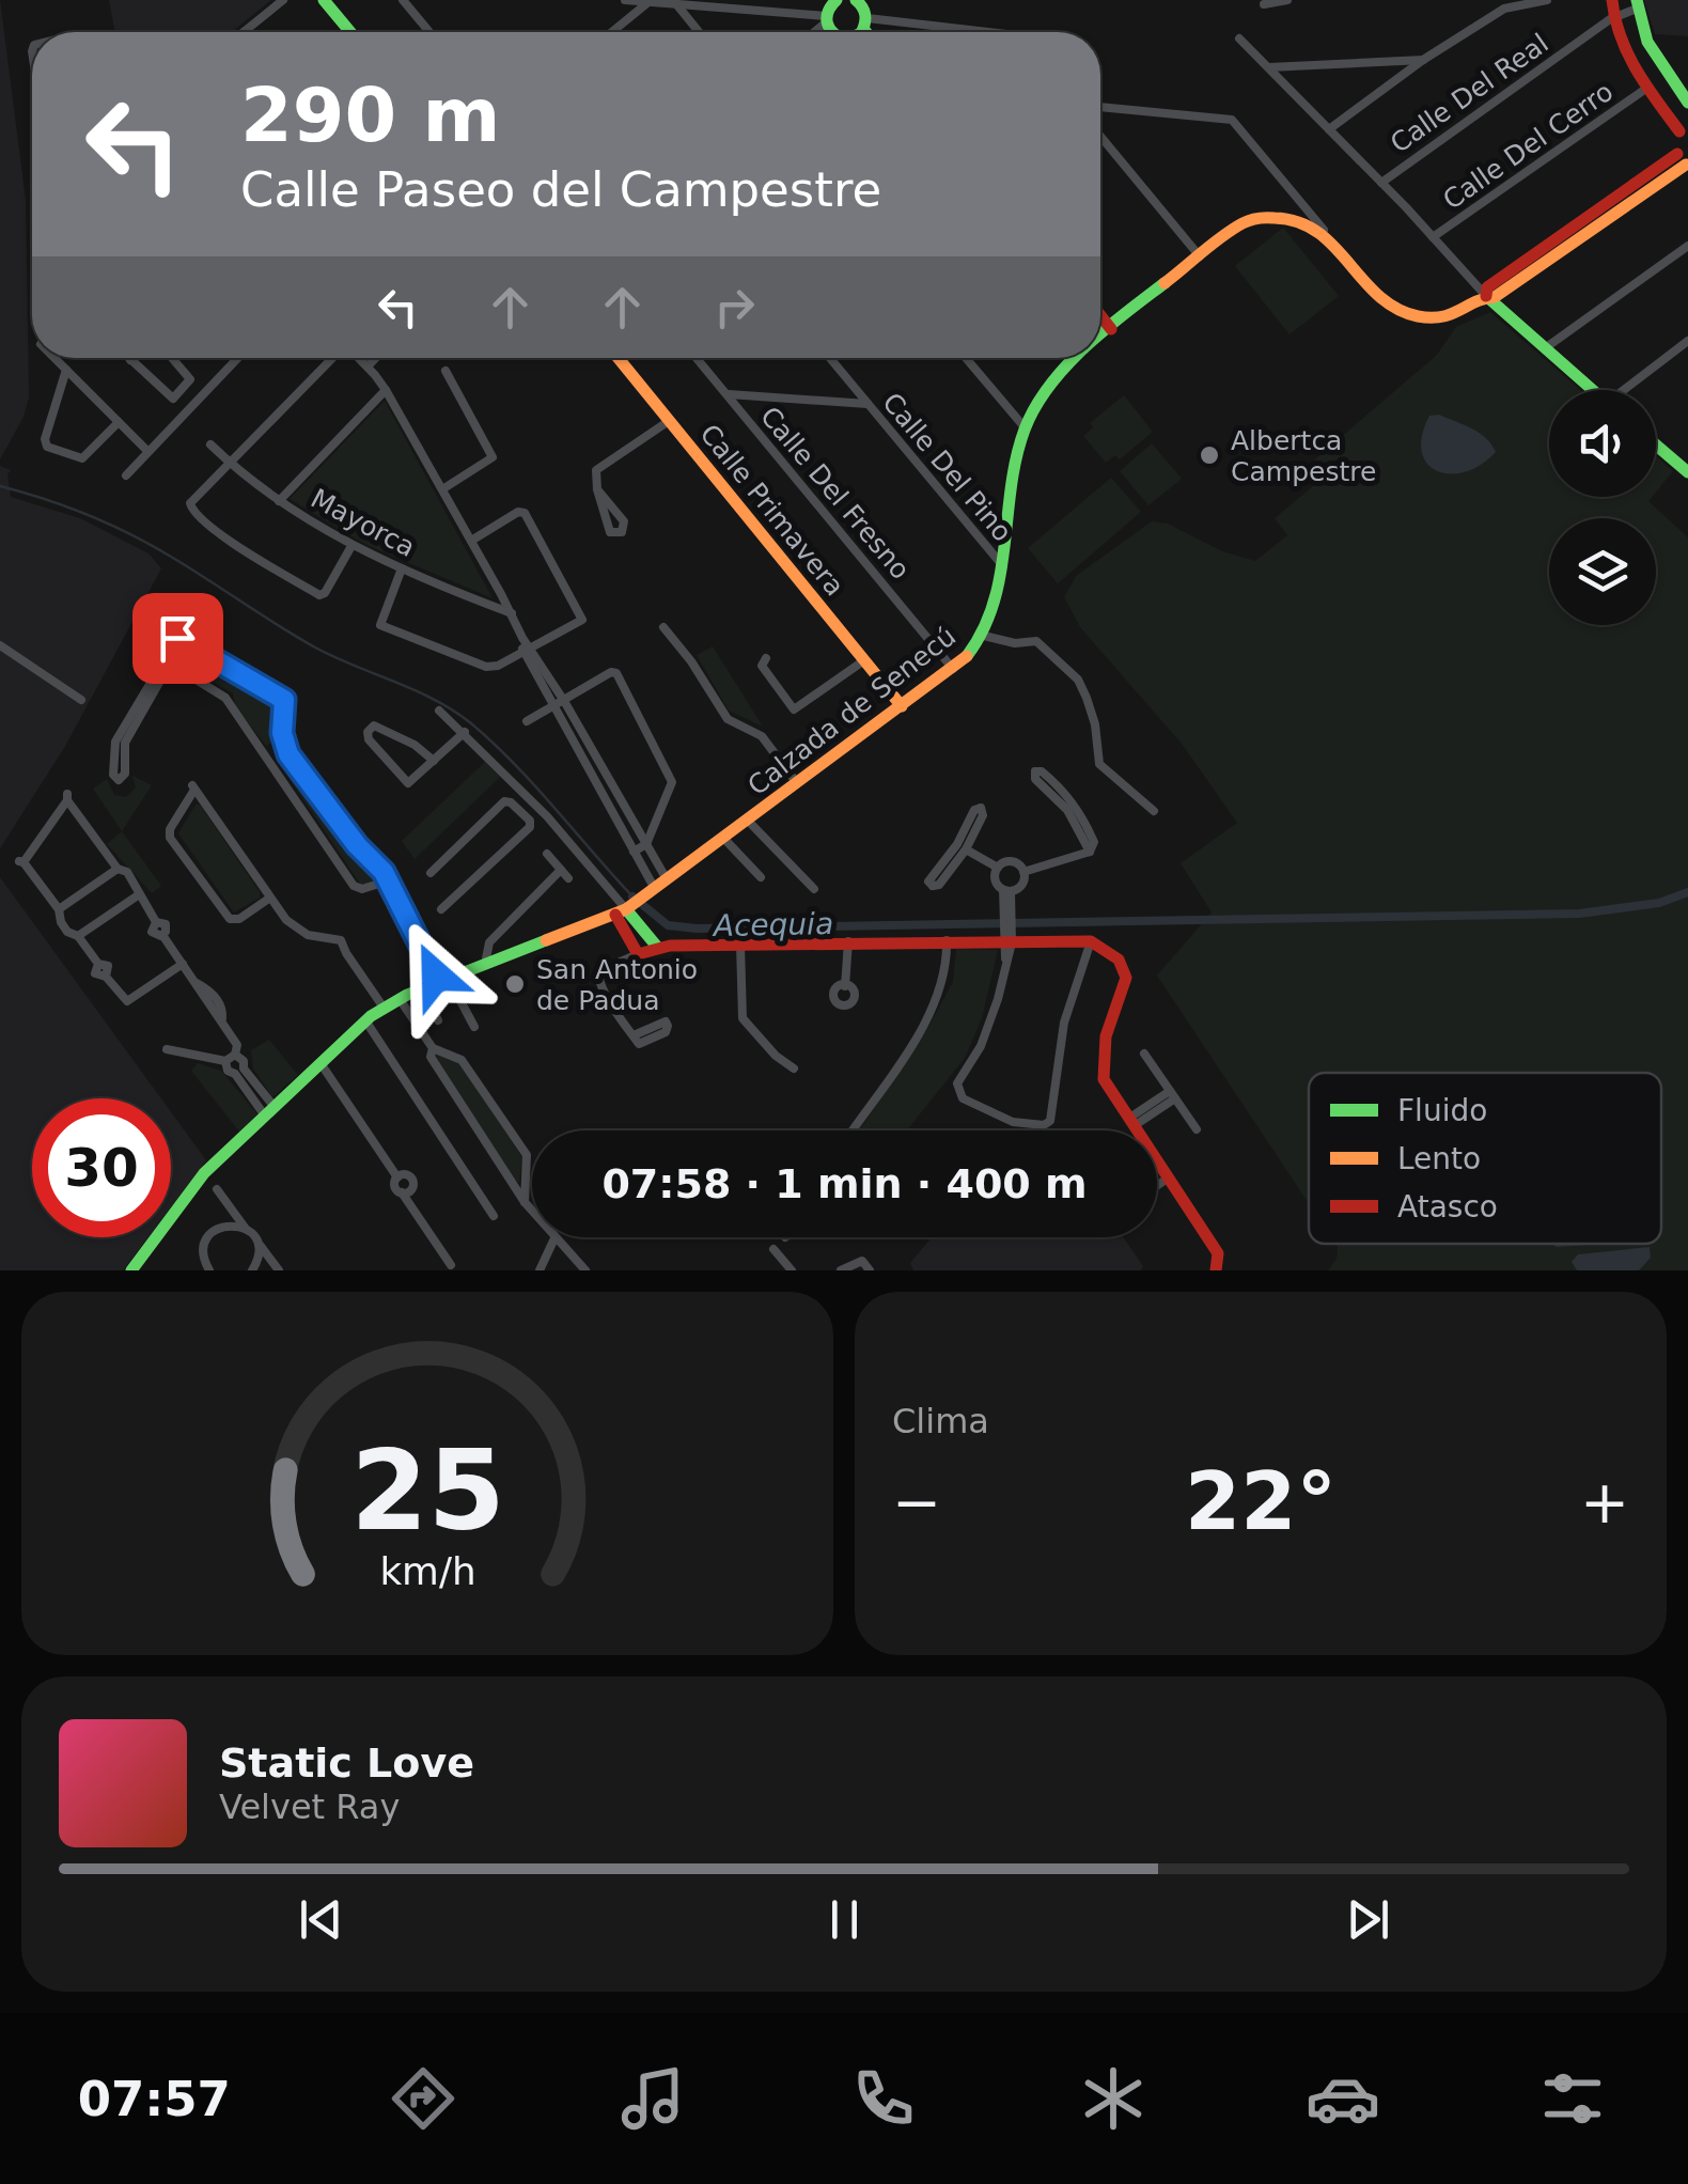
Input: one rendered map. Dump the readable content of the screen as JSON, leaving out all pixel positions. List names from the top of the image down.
{
  "streets": {
    "street": [
      "Calle Del Real",
      "Calle Del Cerro",
      "Calle Del Pino",
      "Calle Del Fresno",
      "Calle Primavera",
      "Mayorca",
      "Calzada de Senecú"
    ]
  },
  "crossings": [
    ["Calle Del Pino", "Calzada de Senecú"],
    ["Calle Del Fresno", "Calzada de Senecú"],
    ["Calle Primavera", "Calzada de Senecú"]
  ],
  "water": ["Acequia"],
  "places": ["Albertca Campestre", "San Antonio de Padua"],
  "legend": ["Fluido", "Lento", "Atasco"],
  "page": {
    "turn": ["290 m", "Calle Paseo del Campestre"],
    "limit": "30",
    "trip": "07:58 · 1 min · 400 m",
    "tile": "Clima",
    "heat": ["−", "22°", "+"],
    "song": ["Static Love", "Velvet Ray"],
    "tabs": "07:57",
    "gauge": ["25", "km/h"]
  }
}
